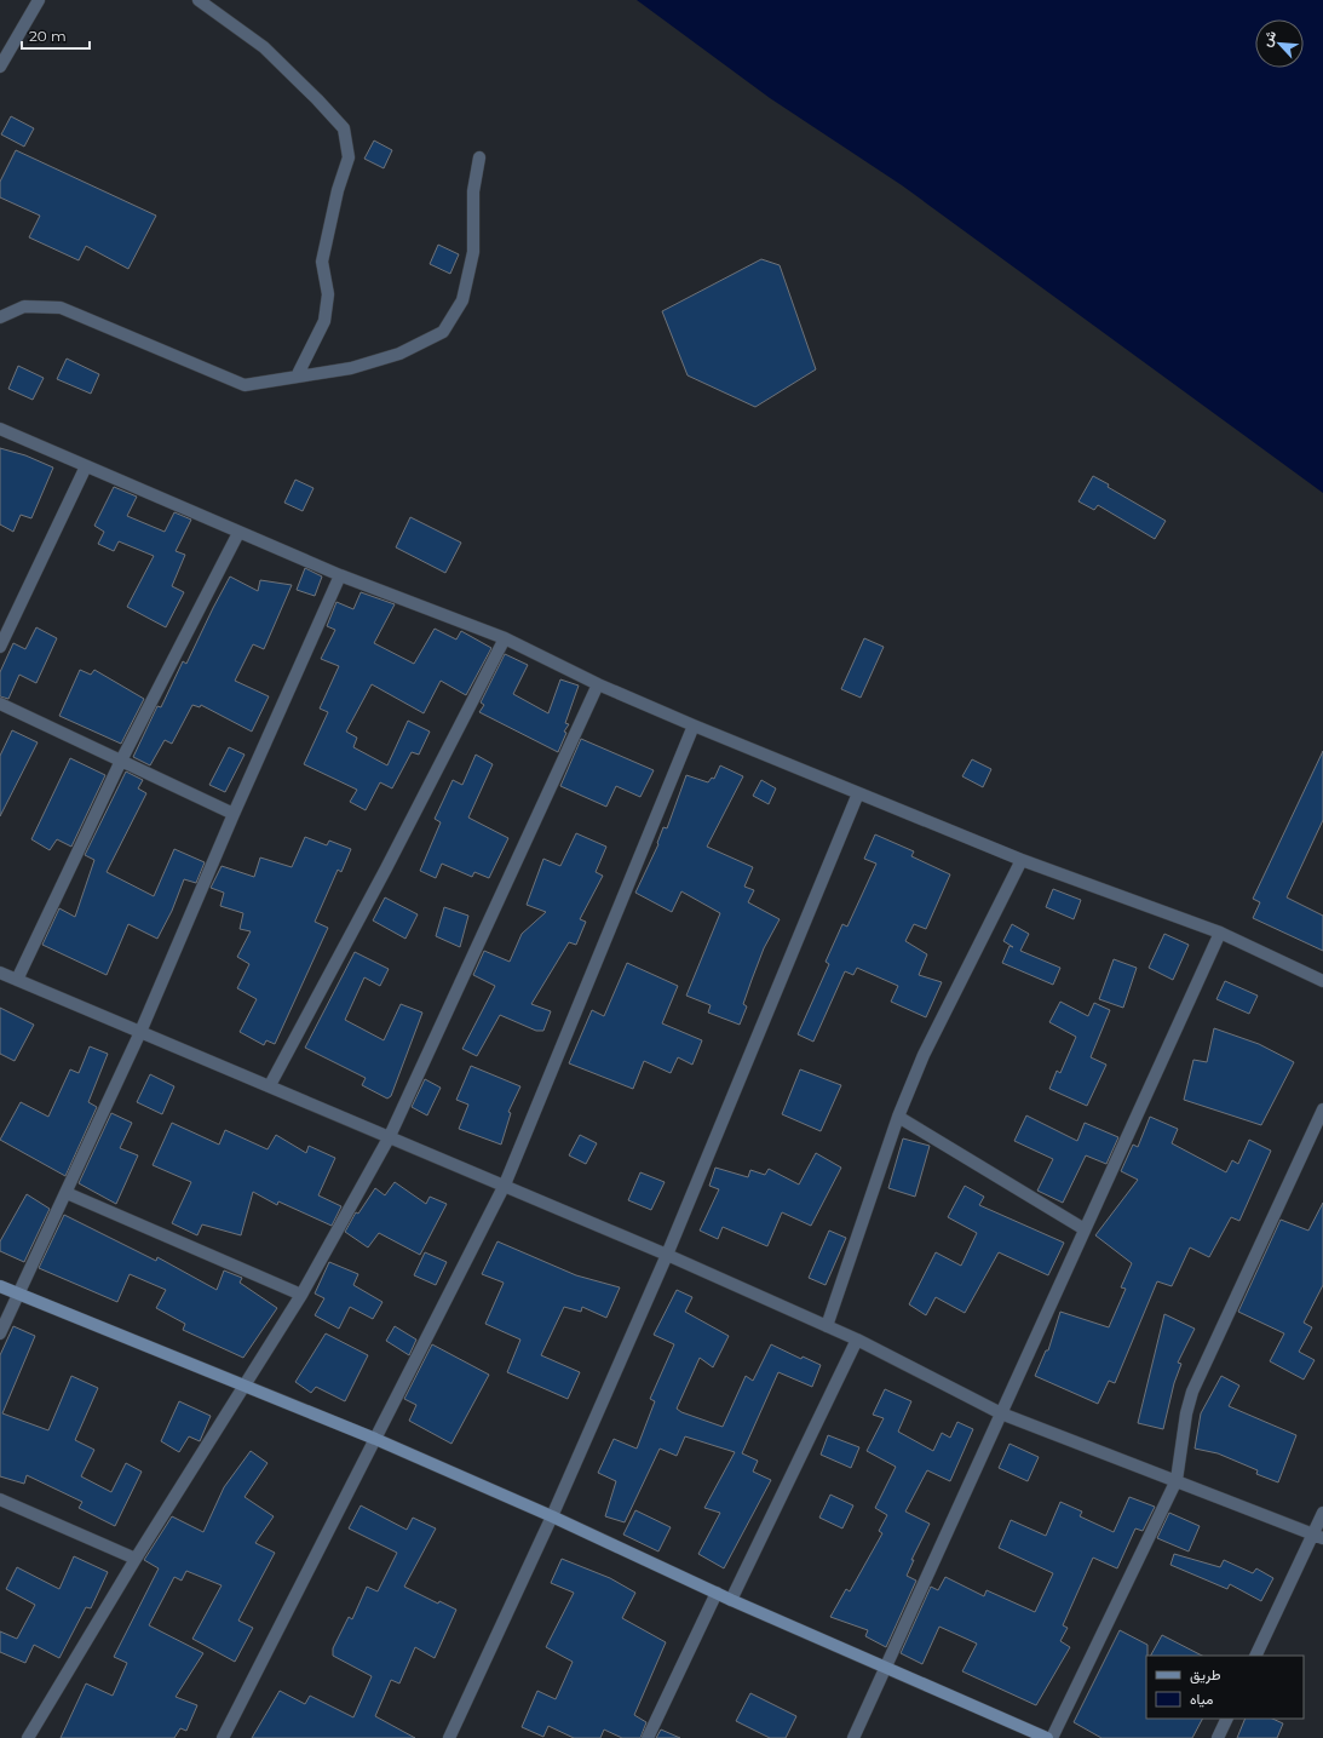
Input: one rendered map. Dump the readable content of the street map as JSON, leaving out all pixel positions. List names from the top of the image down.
{
  "legend": ["طريق", "مياه"],
  "scale_bar": "20 m",
  "north": "top left"
}
